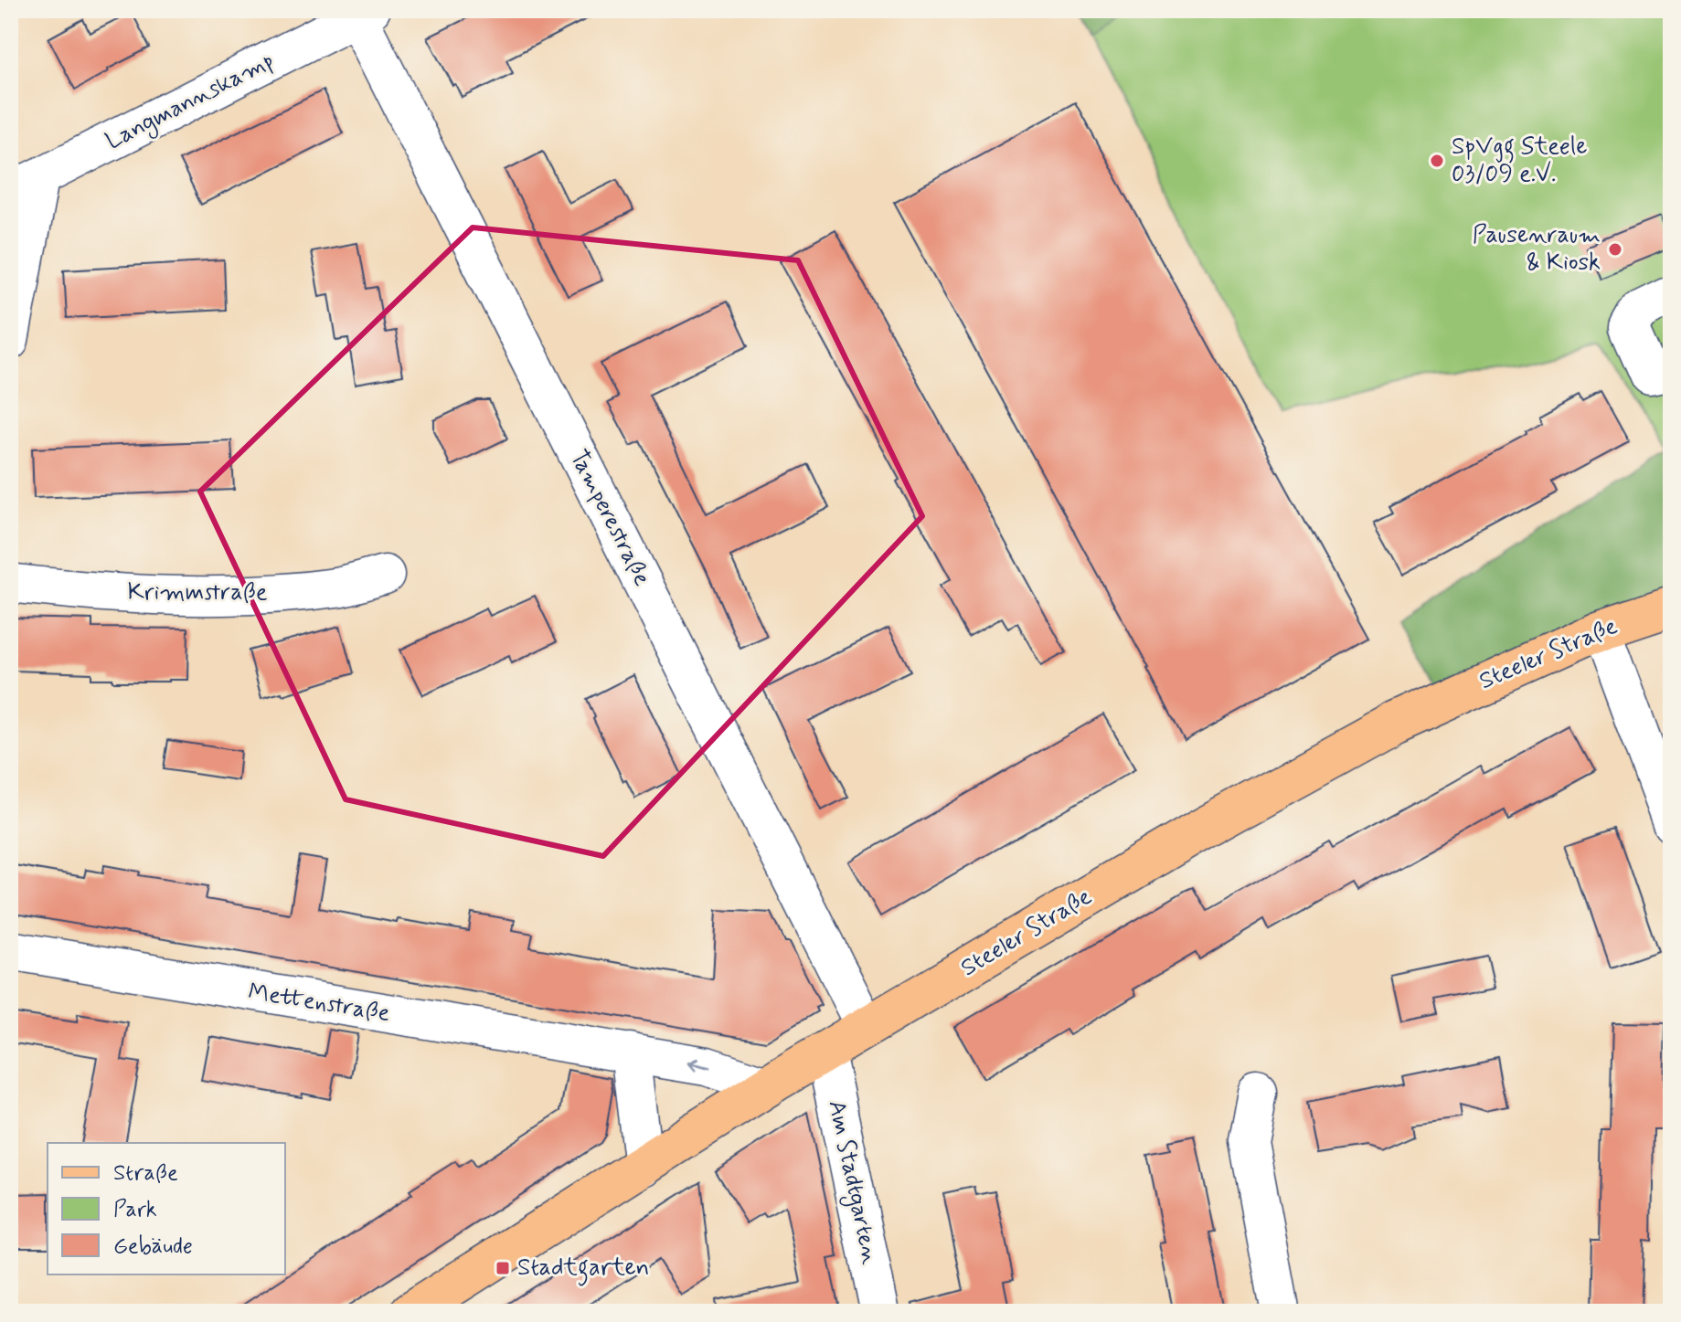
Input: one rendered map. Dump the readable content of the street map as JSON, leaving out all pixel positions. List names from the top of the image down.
{
  "streets": {
    "main road": ["Steeler Straße"],
    "street": [
      "Langmannskamp",
      "Tamperestraße",
      "Krimmstraße",
      "Mettenstraße",
      "Am Stadtgarten"
    ]
  },
  "crossings": [
    ["Langmannskamp", "Tamperestraße"],
    ["Tamperestraße", "Steeler Straße"],
    ["Steeler Straße", "Mettenstraße"],
    ["Steeler Straße", "Am Stadtgarten"]
  ],
  "places": {
    "other": ["SpVgg Steele 03/09 e.V.", "Pausenraum & Kiosk"],
    "transit": ["Stadtgarten"]
  },
  "legend": ["Straße", "Park", "Gebäude"]
}
